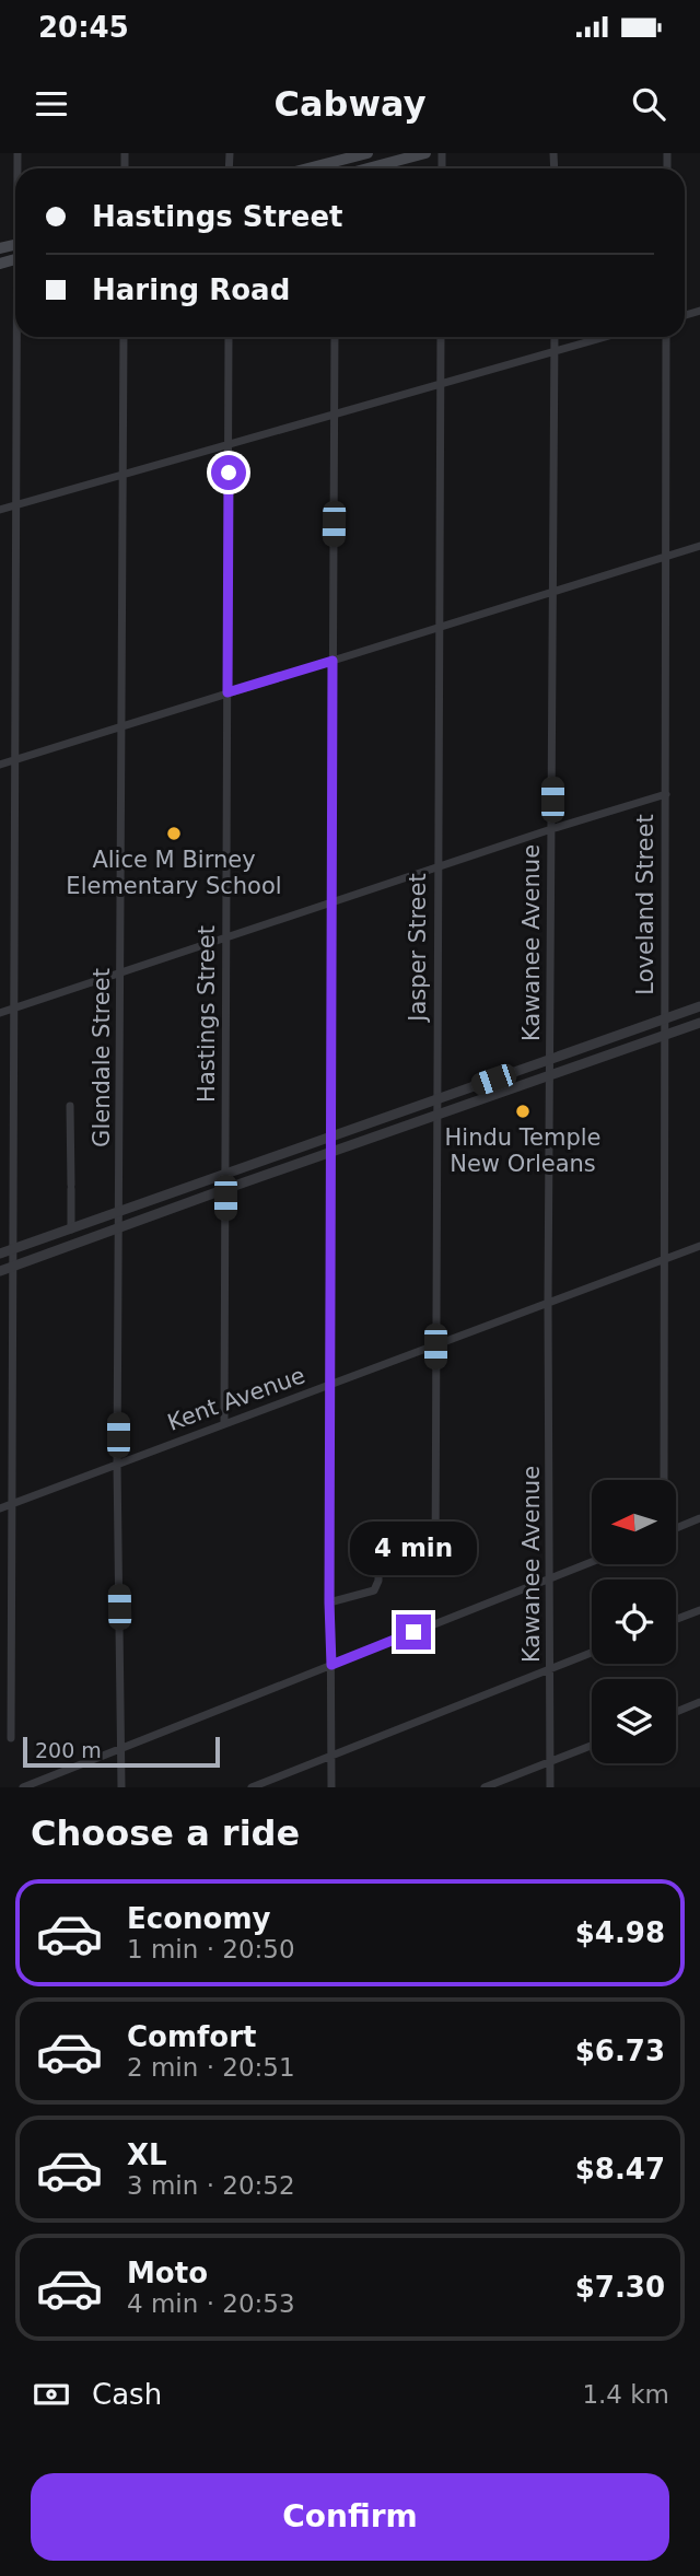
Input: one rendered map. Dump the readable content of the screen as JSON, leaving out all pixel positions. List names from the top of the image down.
{
  "streets": {
    "street": [
      "Loveland Street",
      "Kawanee Avenue",
      "Jasper Street",
      "Hastings Street",
      "Glendale Street",
      "Kent Avenue"
    ]
  },
  "crossings": [
    ["Loveland Street", "Kent Avenue"],
    ["Kawanee Avenue", "Kent Avenue"],
    ["Jasper Street", "Kent Avenue"],
    ["Hastings Street", "Kent Avenue"],
    ["Glendale Street", "Kent Avenue"]
  ],
  "places": ["Alice M Birney Elementary School", "Hindu Temple New Orleans"],
  "scale_bar": "200 m",
  "north": "left",
  "page": {
    "status": "20:45",
    "header": "Cabway",
    "banner": ["Hastings Street", "Haring Road"],
    "bubble": "4 min",
    "scale": "200 m",
    "heading": "Choose a ride",
    "list": [
      {
        "name": "Economy",
        "note": "1 min · 20:50",
        "value": "$4.98"
      },
      {
        "name": "Comfort",
        "note": "2 min · 20:51",
        "value": "$6.73"
      },
      {
        "name": "XL",
        "note": "3 min · 20:52",
        "value": "$8.47"
      },
      {
        "name": "Moto",
        "note": "4 min · 20:53",
        "value": "$7.30"
      }
    ],
    "pay": ["Cash", "1.4 km"],
    "buttons": "Confirm"
  }
}
